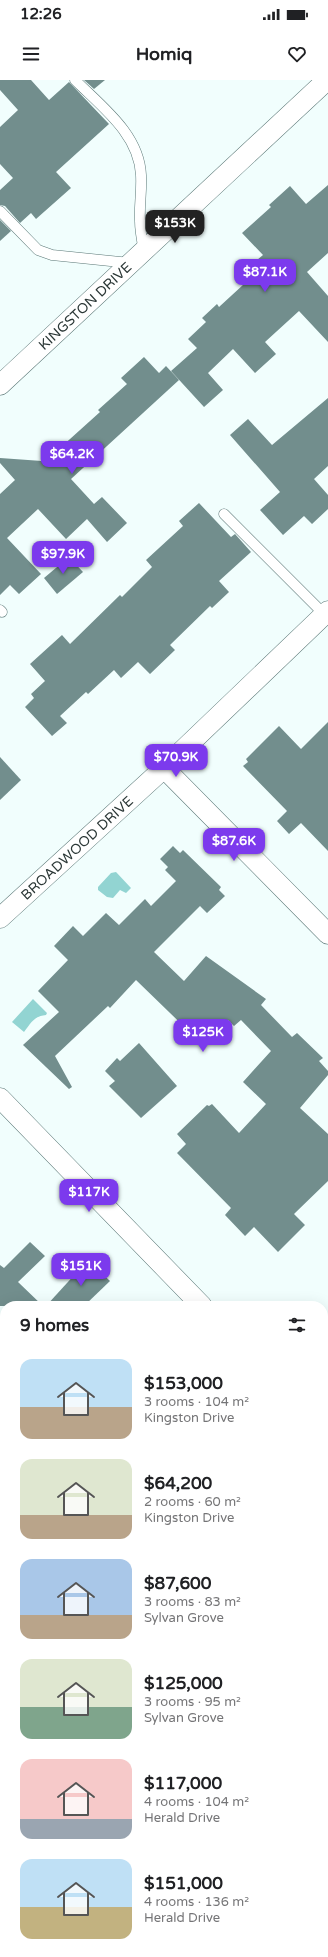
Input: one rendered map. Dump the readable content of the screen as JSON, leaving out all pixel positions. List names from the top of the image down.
{
  "streets": {
    "street": ["KINGSTON DRIVE", "BROADWOOD DRIVE"]
  },
  "page": {
    "status": "12:26",
    "header": "Homiq",
    "price": [
      "$153K",
      "$87.1K",
      "$64.2K",
      "$97.9K",
      "$70.9K",
      "$87.6K",
      "$125K",
      "$117K",
      "$151K"
    ],
    "heading": "9 homes",
    "list": [
      {
        "name": "$153,000",
        "note": "3 rooms · 104 m² · Kingston Drive"
      },
      {
        "name": "$64,200",
        "note": "2 rooms · 60 m² · Kingston Drive"
      },
      {
        "name": "$87,600",
        "note": "3 rooms · 83 m² · Sylvan Grove"
      },
      {
        "name": "$125,000",
        "note": "3 rooms · 95 m² · Sylvan Grove"
      },
      {
        "name": "$117,000",
        "note": "4 rooms · 104 m² · Herald Drive"
      },
      {
        "name": "$151,000",
        "note": "4 rooms · 136 m² · Herald Drive"
      }
    ]
  }
}
